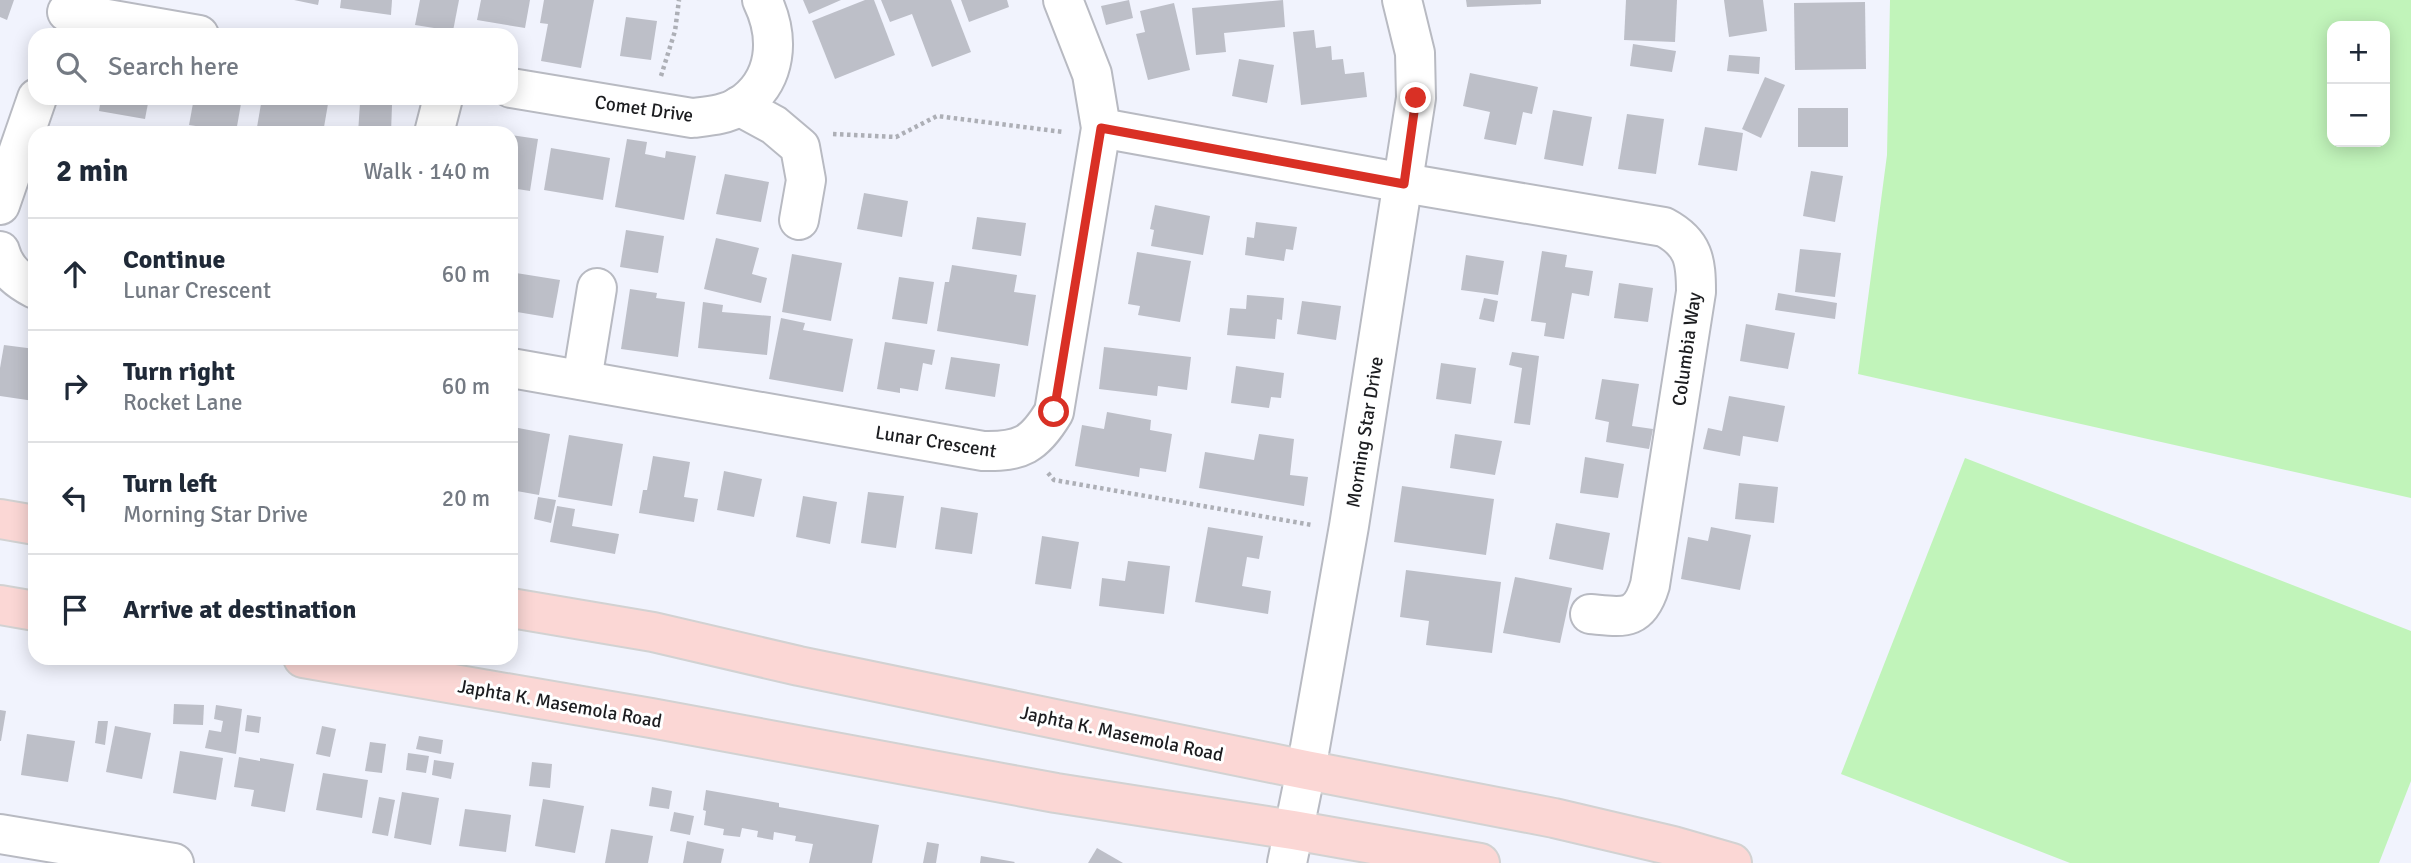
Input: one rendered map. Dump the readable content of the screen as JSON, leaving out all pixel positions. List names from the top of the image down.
{
  "streets": {
    "main road": ["Japhta K. Masemola Road"],
    "street": [
      "Comet Drive",
      "Columbia Way",
      "Morning Star Drive",
      "Lunar Crescent"
    ]
  },
  "crossings": [
    ["Columbia Way", "Morning Star Drive"],
    ["Columbia Way", "Lunar Crescent"],
    ["Morning Star Drive", "Japhta K. Masemola Road"]
  ],
  "page": {
    "map_buttons": ["+", "−"],
    "search": "Search here",
    "heading": ["2 min", "Walk · 140 m"],
    "list": [
      ["Continue", "Lunar Crescent", "60 m"],
      ["Turn right", "Rocket Lane", "60 m"],
      ["Turn left", "Morning Star Drive", "20 m"],
      "Arrive at destination"
    ]
  }
}
